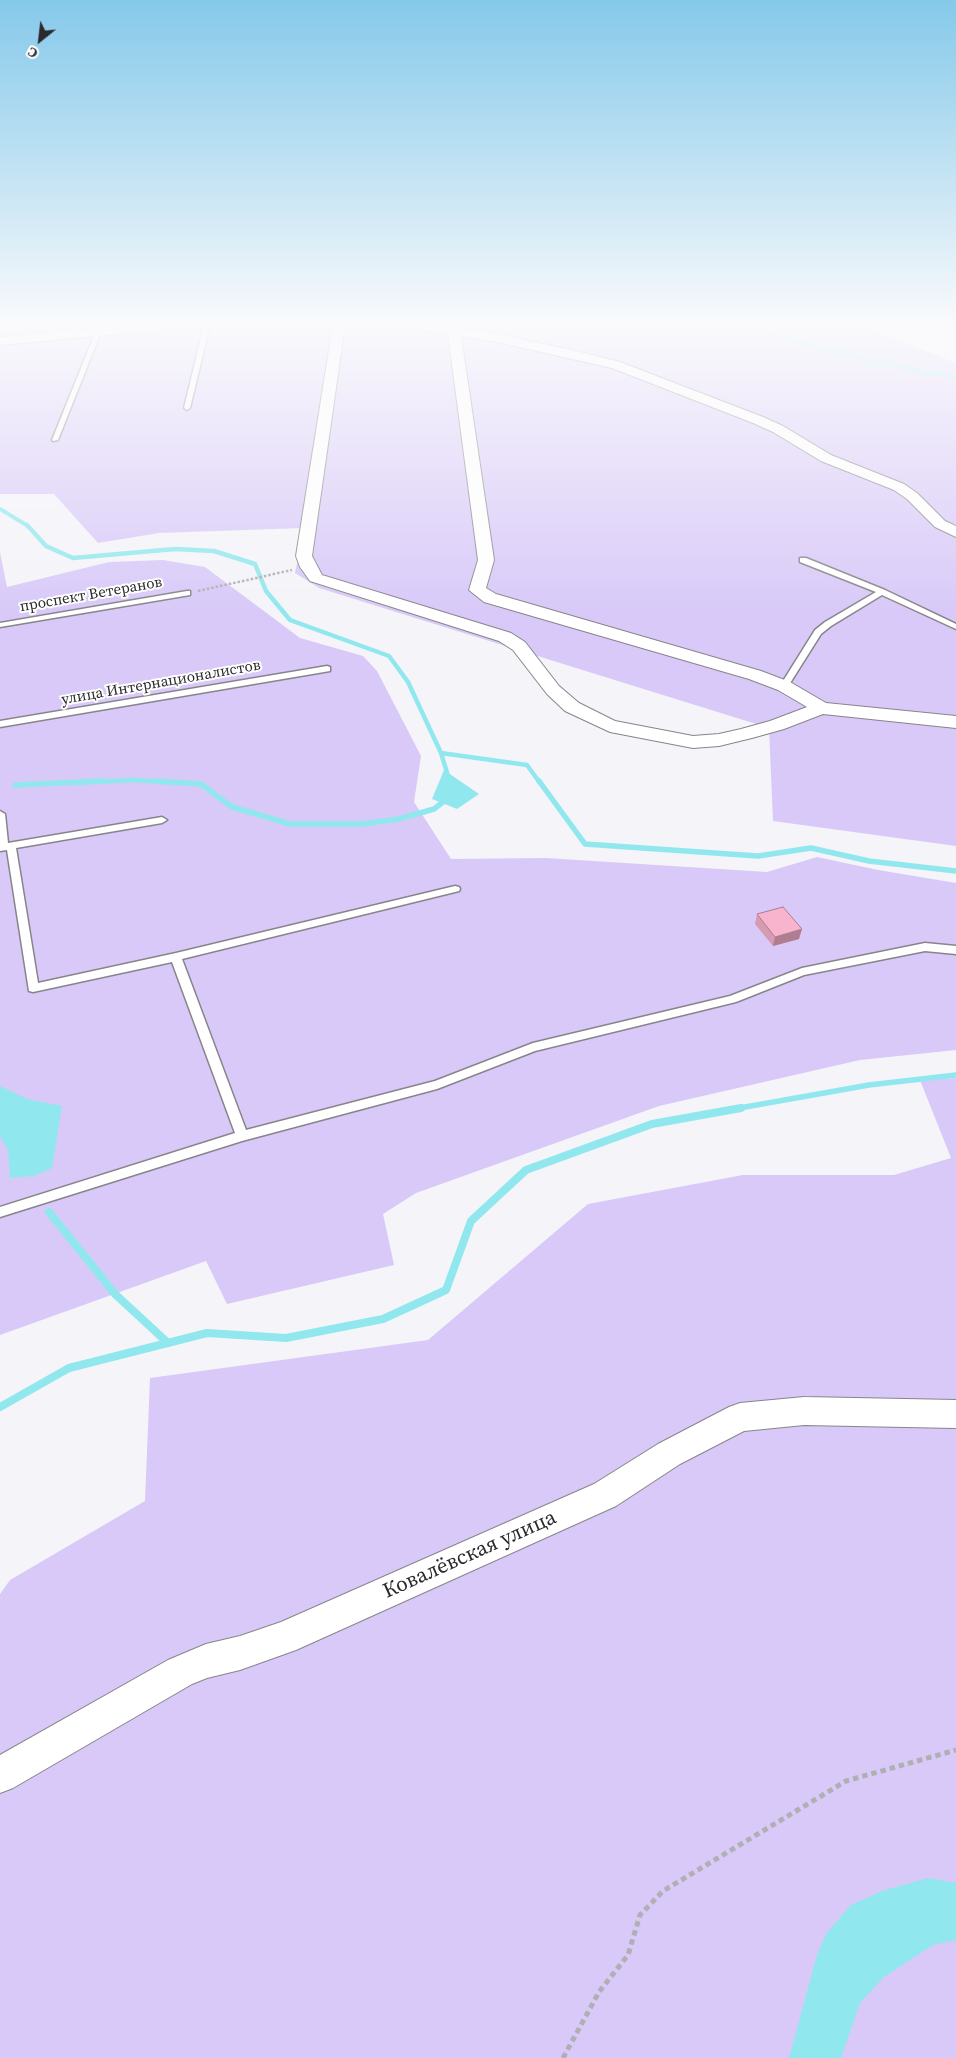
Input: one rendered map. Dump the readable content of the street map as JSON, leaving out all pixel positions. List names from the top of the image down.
{
  "streets": {
    "street": ["Ковалёвская улица"],
    "lane": ["проспект Ветеранов", "улица Интернационалистов"]
  },
  "north": "bottom left"
}
